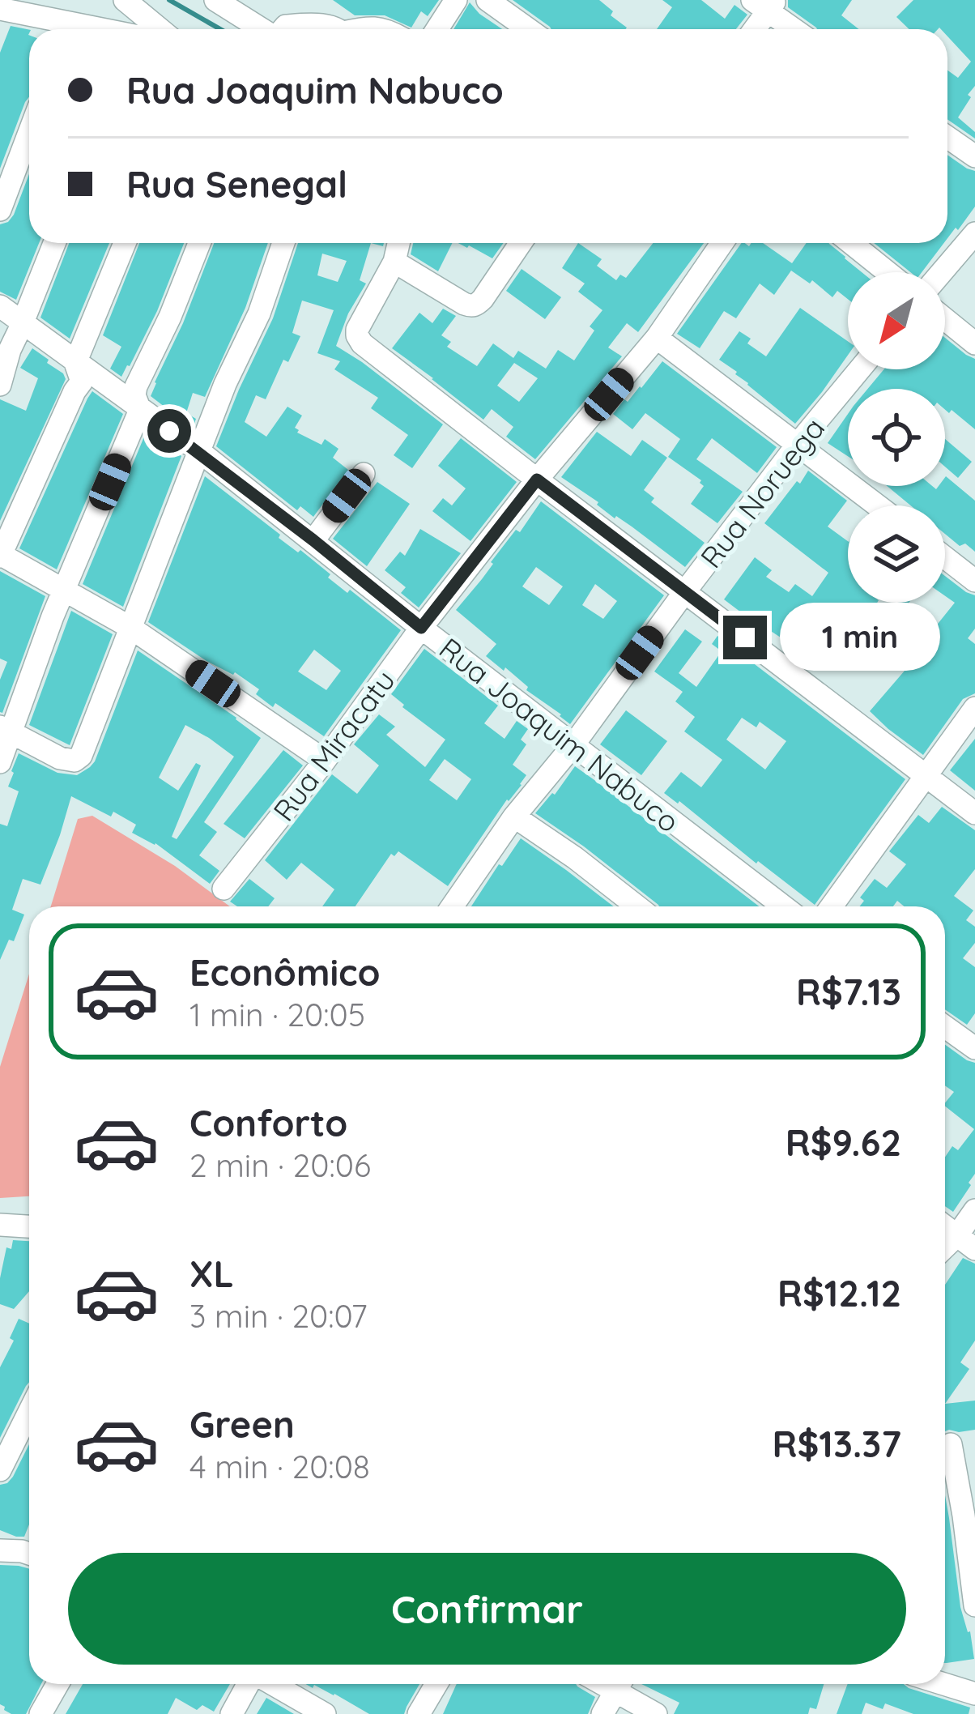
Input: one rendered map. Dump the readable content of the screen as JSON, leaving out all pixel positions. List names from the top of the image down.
{
  "streets": {
    "street": ["Rua Noruega", "Rua Joaquim Nabuco", "Rua Miracatu"]
  },
  "crossings": [
    ["Rua Noruega", "Rua Joaquim Nabuco"],
    ["Rua Joaquim Nabuco", "Rua Miracatu"]
  ],
  "north": "bottom left",
  "page": {
    "banner": ["Rua Joaquim Nabuco", "Rua Senegal"],
    "bubble": "1 min",
    "list": [
      {
        "name": "Econômico",
        "note": "1 min · 20:05",
        "value": "R$7.13"
      },
      {
        "name": "Conforto",
        "note": "2 min · 20:06",
        "value": "R$9.62"
      },
      {
        "name": "XL",
        "note": "3 min · 20:07",
        "value": "R$12.12"
      },
      {
        "name": "Green",
        "note": "4 min · 20:08",
        "value": "R$13.37"
      }
    ],
    "buttons": "Confirmar"
  }
}
